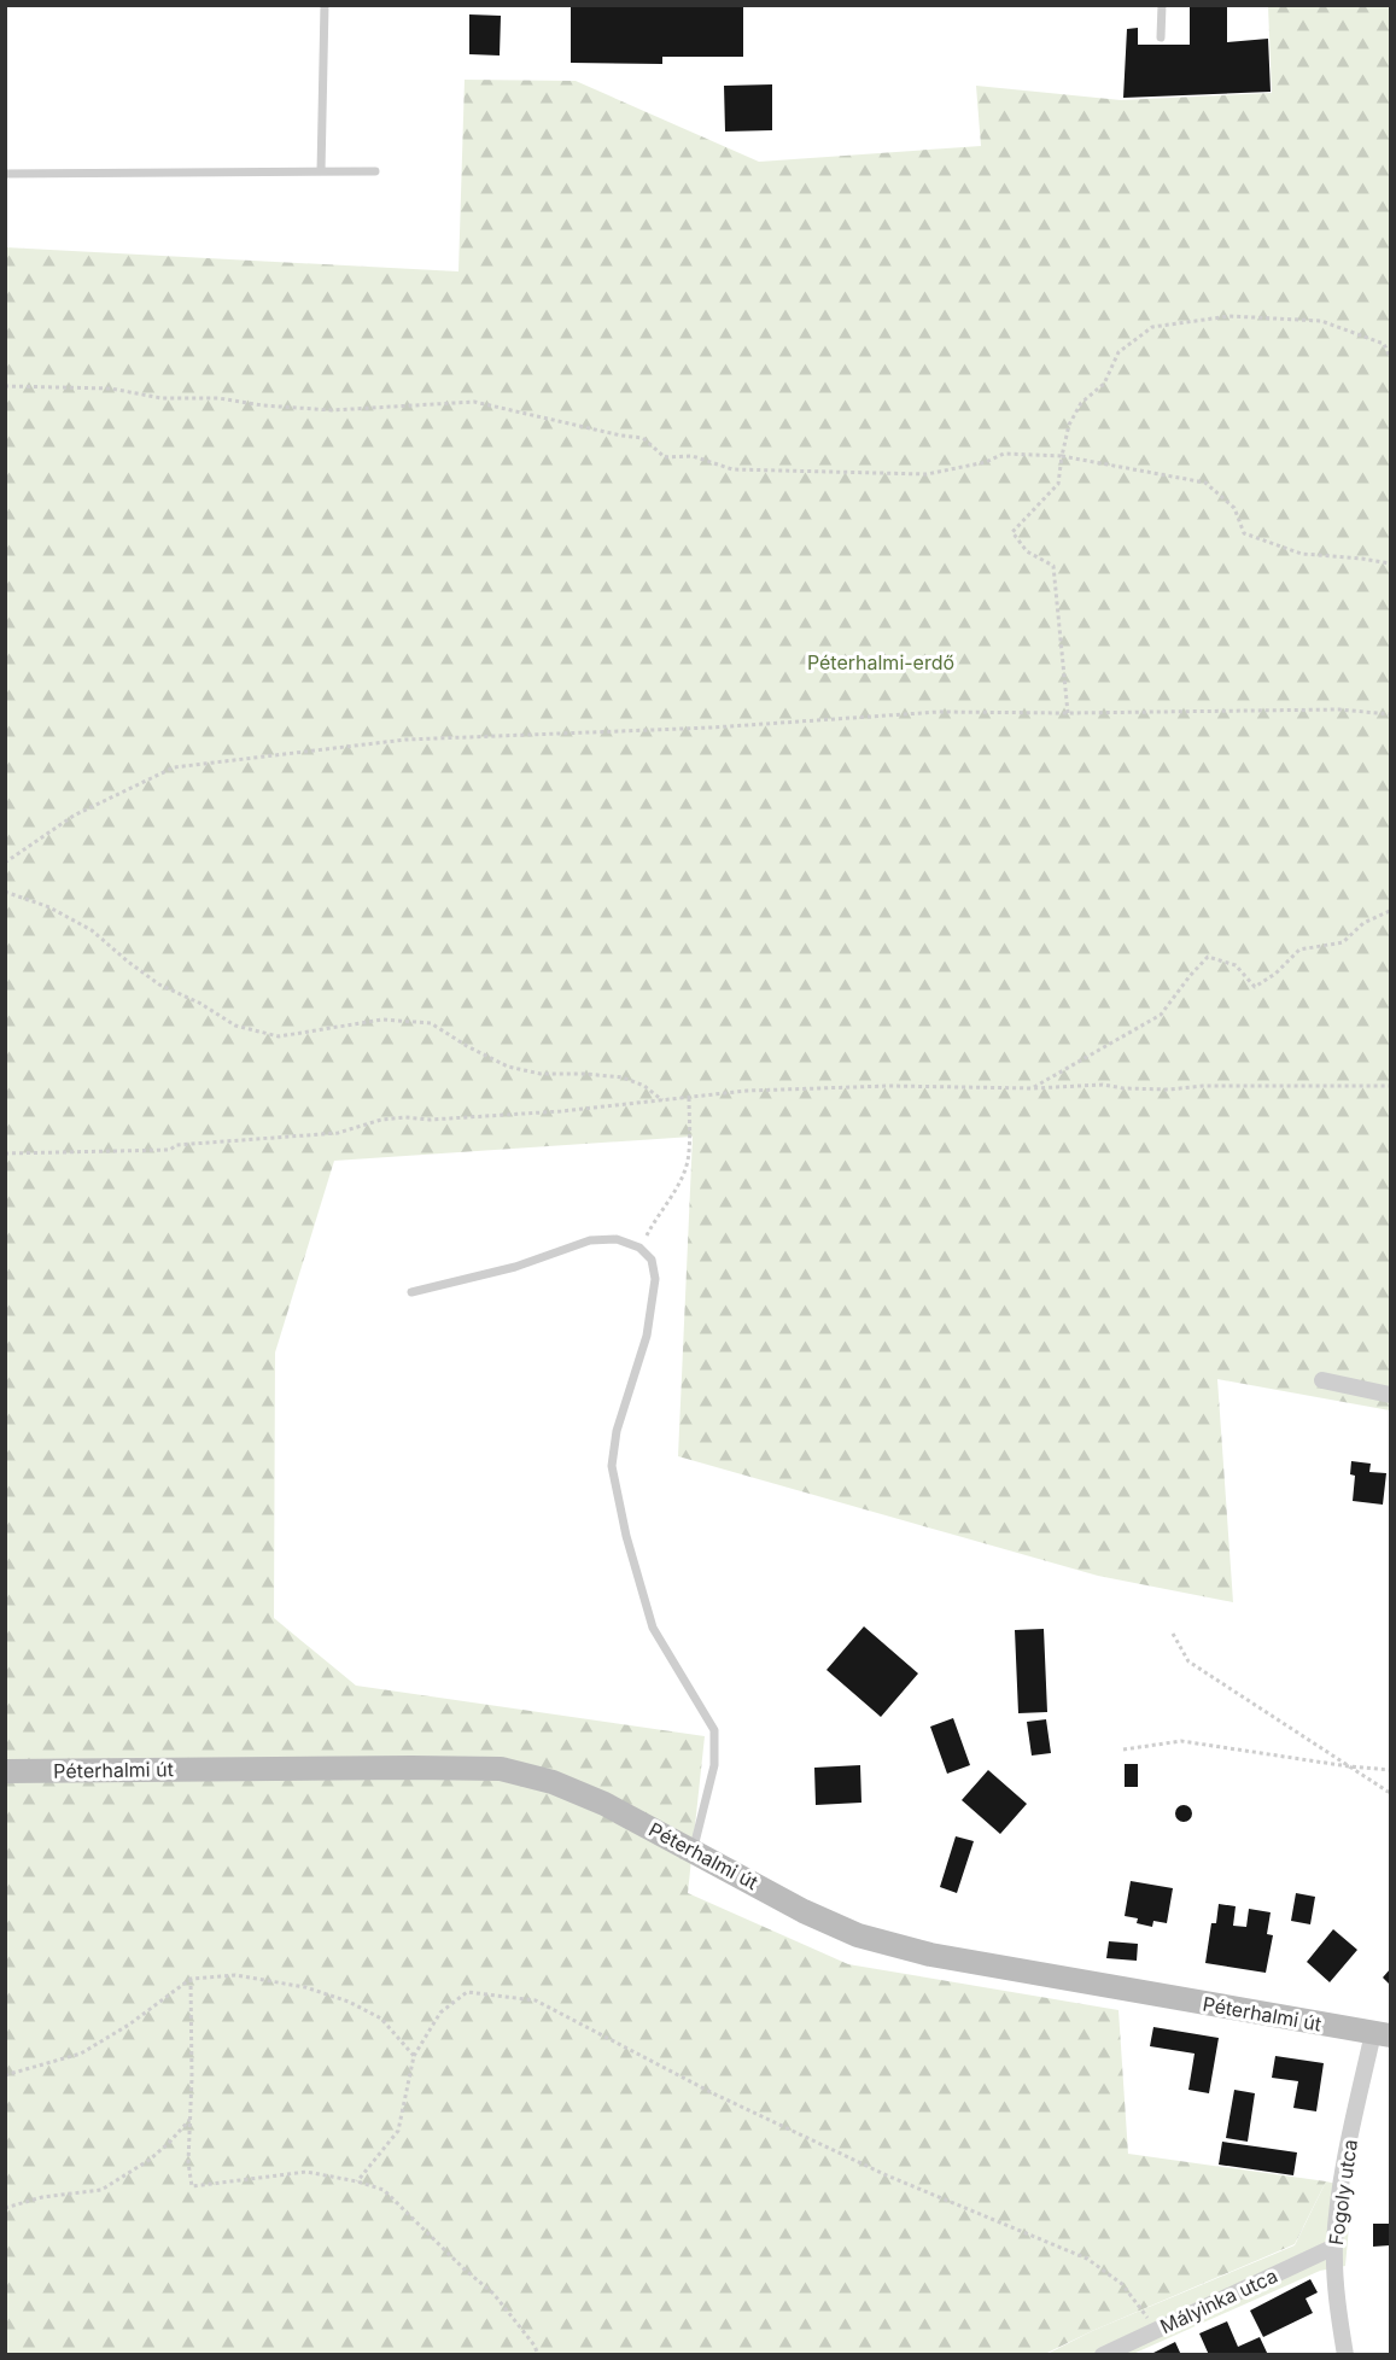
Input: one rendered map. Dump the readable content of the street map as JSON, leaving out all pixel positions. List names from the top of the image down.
{
  "streets": {
    "street": ["Péterhalmi út", "Fogoly utca", "Mályinka utca"]
  },
  "crossings": [
    ["Péterhalmi út", "Fogoly utca"],
    ["Fogoly utca", "Mályinka utca"]
  ],
  "parks": ["Péterhalmi-erdő"]
}
